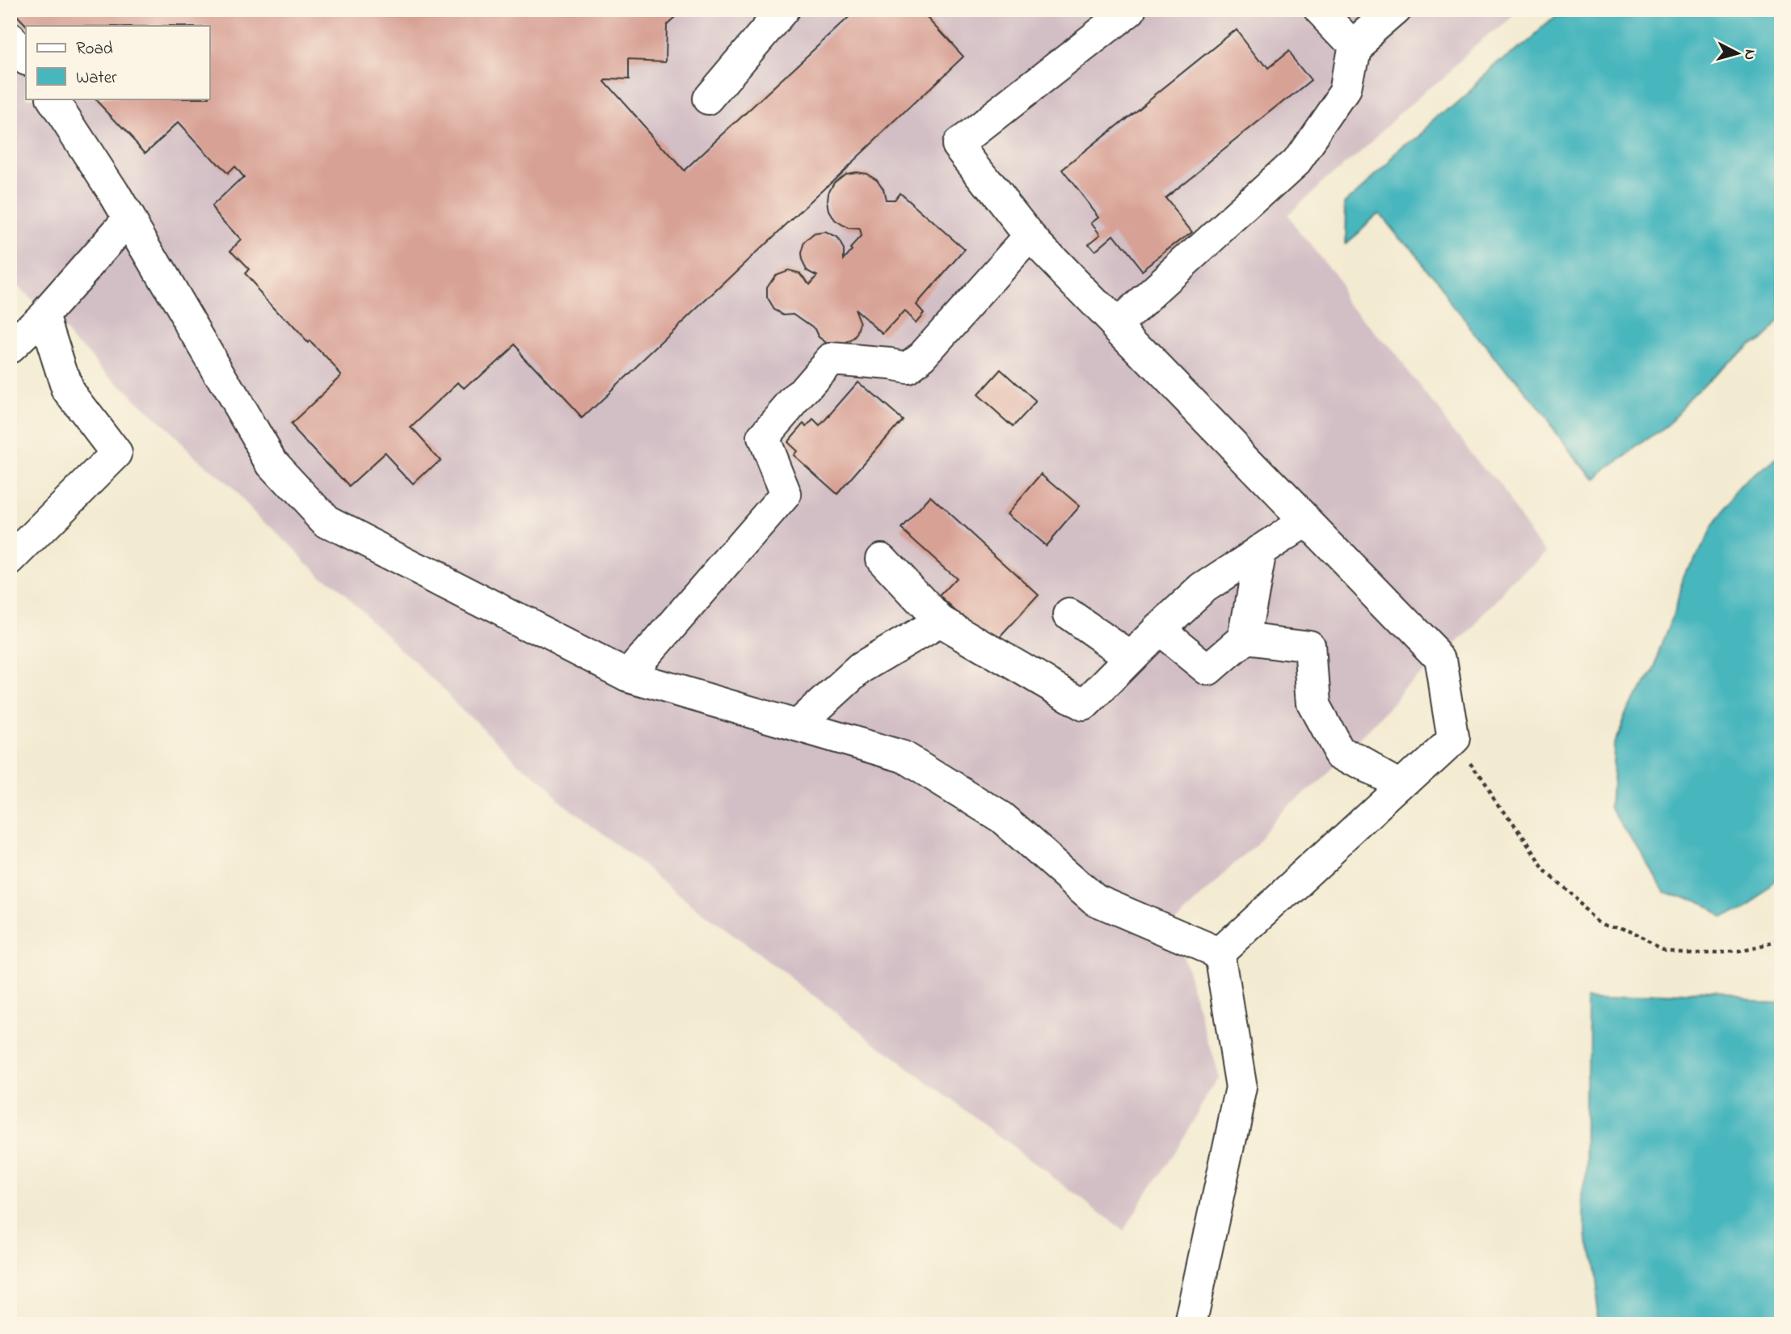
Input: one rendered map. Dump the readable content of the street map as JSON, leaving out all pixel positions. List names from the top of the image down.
{
  "legend": ["Road", "Water"],
  "north": "right"
}
